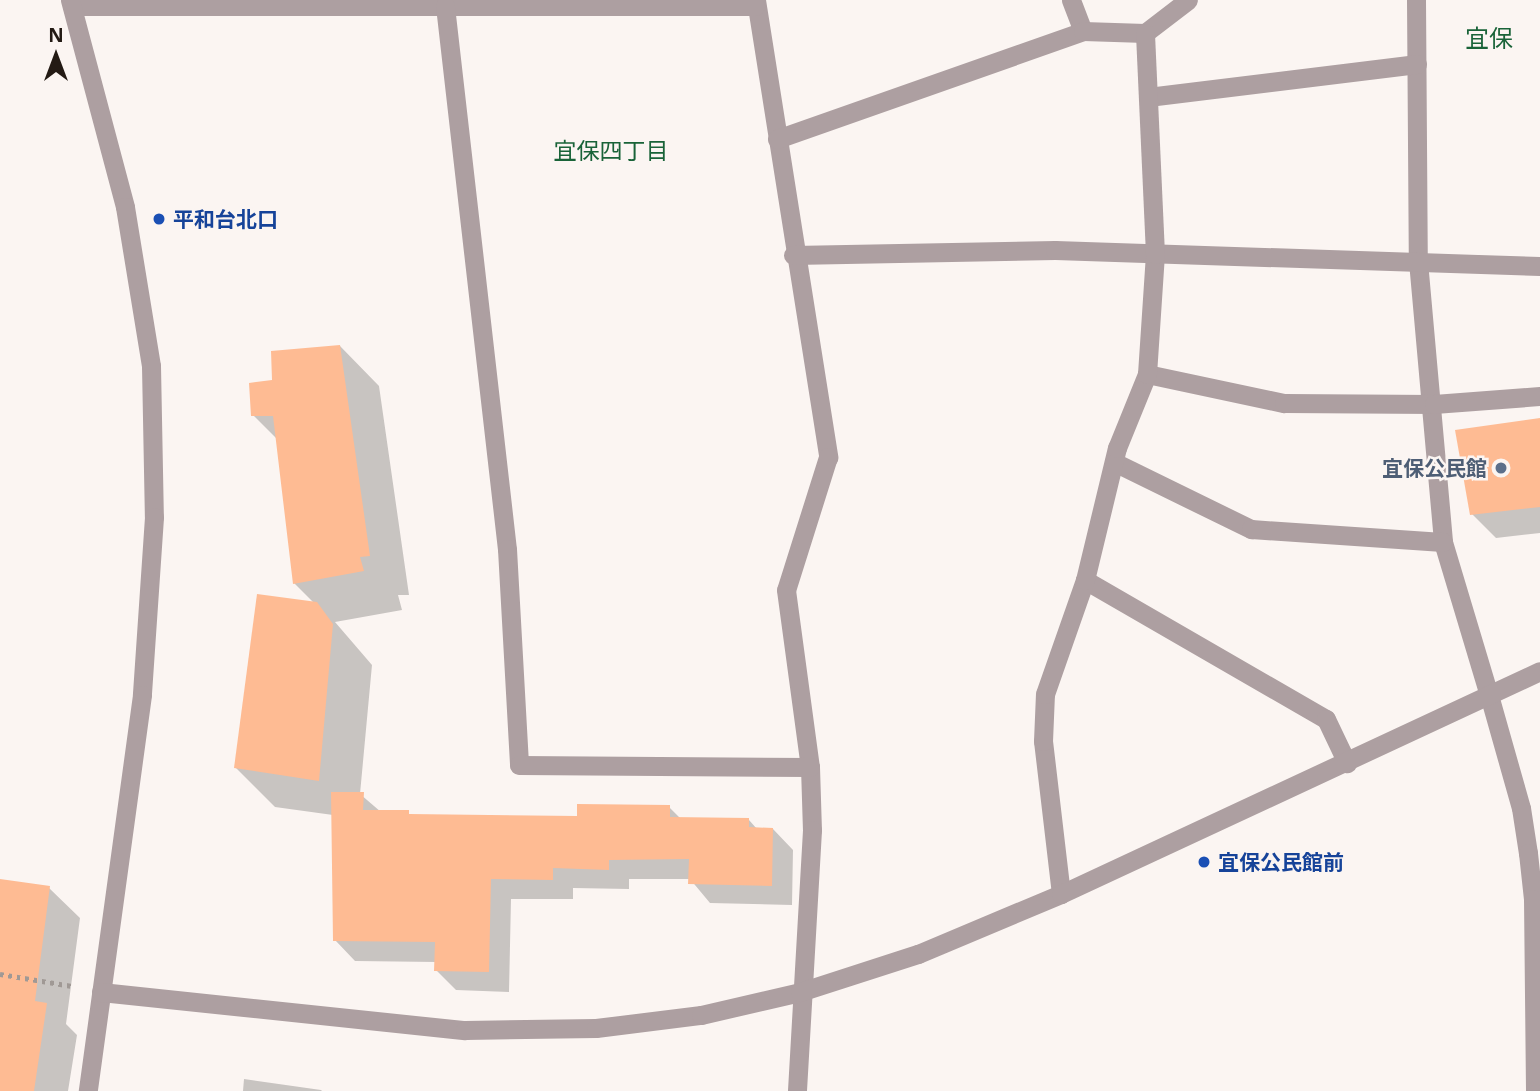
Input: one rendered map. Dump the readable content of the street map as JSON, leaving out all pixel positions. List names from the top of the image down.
{
  "districts": ["宜保", "宜保四丁目"],
  "places": ["平和台北口", "宜保公民館", "宜保公民館前"],
  "north": "top"
}
